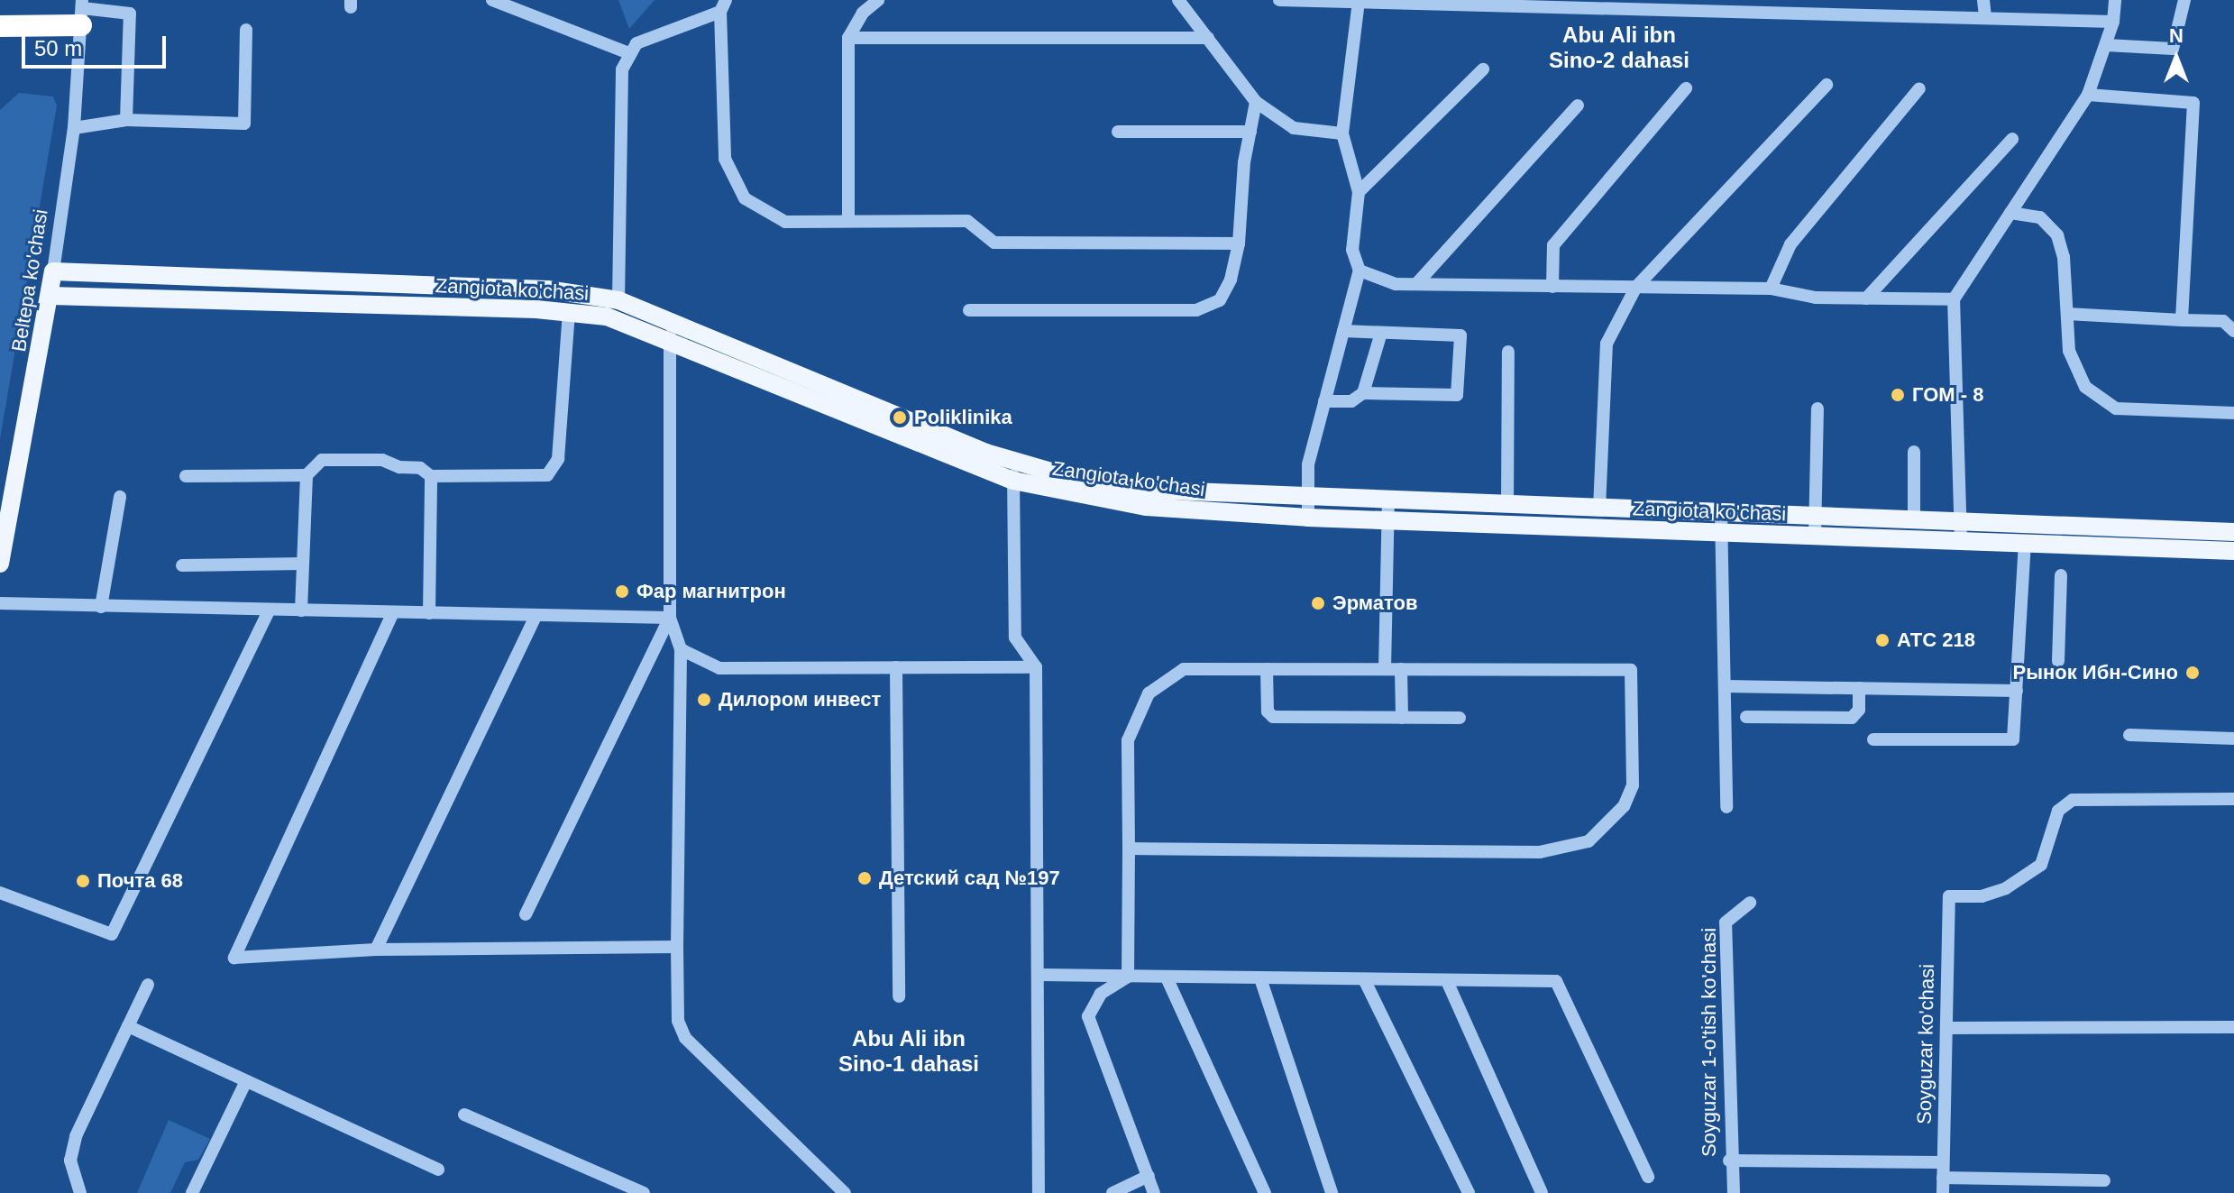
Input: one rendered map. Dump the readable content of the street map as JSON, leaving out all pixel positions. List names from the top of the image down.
{
  "streets": {
    "main road": ["Beltepa ko'chasi", "Zangiota ko'chasi"],
    "street": ["Soyguzar 1-o'tish ko'chasi", "Soyguzar ko'chasi"]
  },
  "crossings": [
    ["Beltepa ko'chasi", "Zangiota ko'chasi"]
  ],
  "districts": ["Abu Ali ibn Sino-2 dahasi", "Abu Ali ibn Sino-1 dahasi"],
  "places": [
    "ГОМ - 8",
    "Poliklinika",
    "Фар магнитрон",
    "Эрматов",
    "АТС 218",
    "Рынок Ибн-Сино",
    "Дилором инвест",
    "Детский сад №197",
    "Почта 68"
  ],
  "scale_bar": "50 m",
  "north": "top"
}
